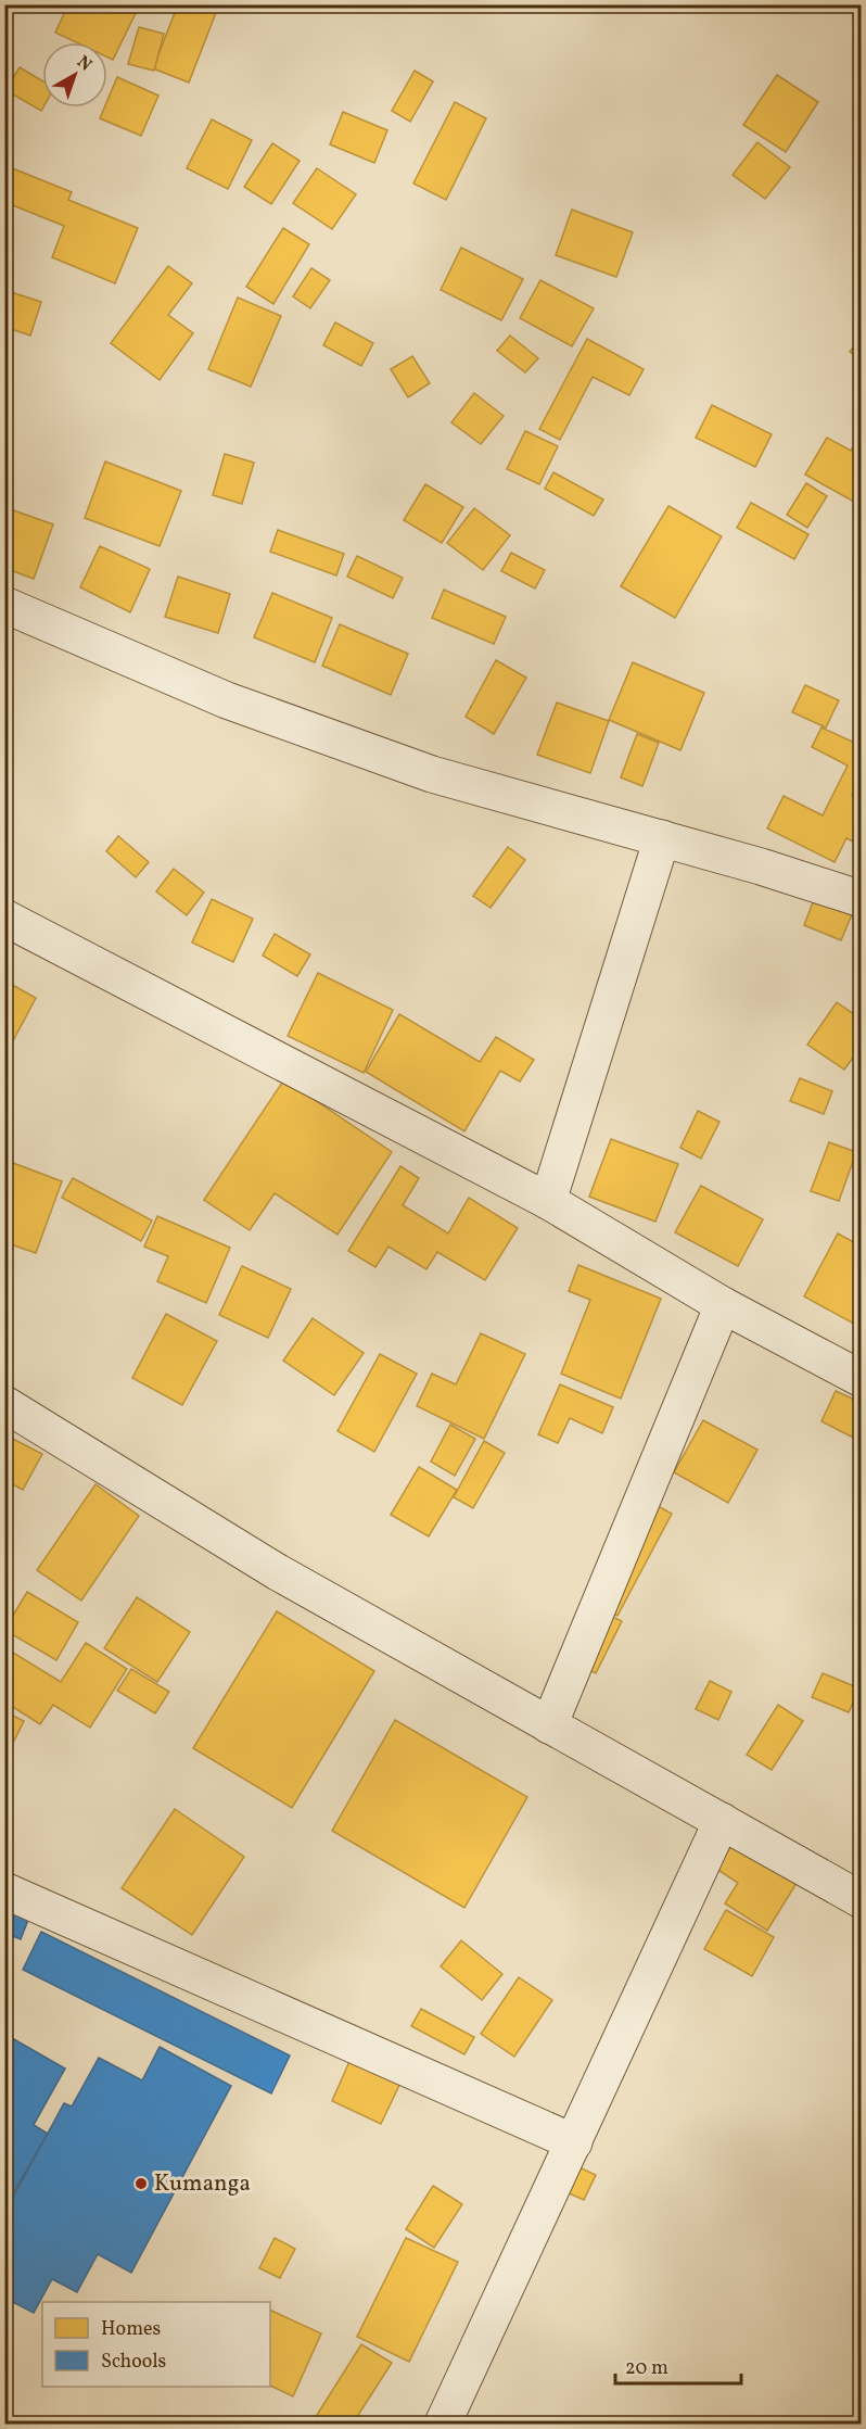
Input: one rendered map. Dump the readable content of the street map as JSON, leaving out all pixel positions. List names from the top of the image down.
{
  "places": ["Kumanga"],
  "legend": ["Homes", "Schools"],
  "scale_bar": "20 m",
  "north": "top right"
}
